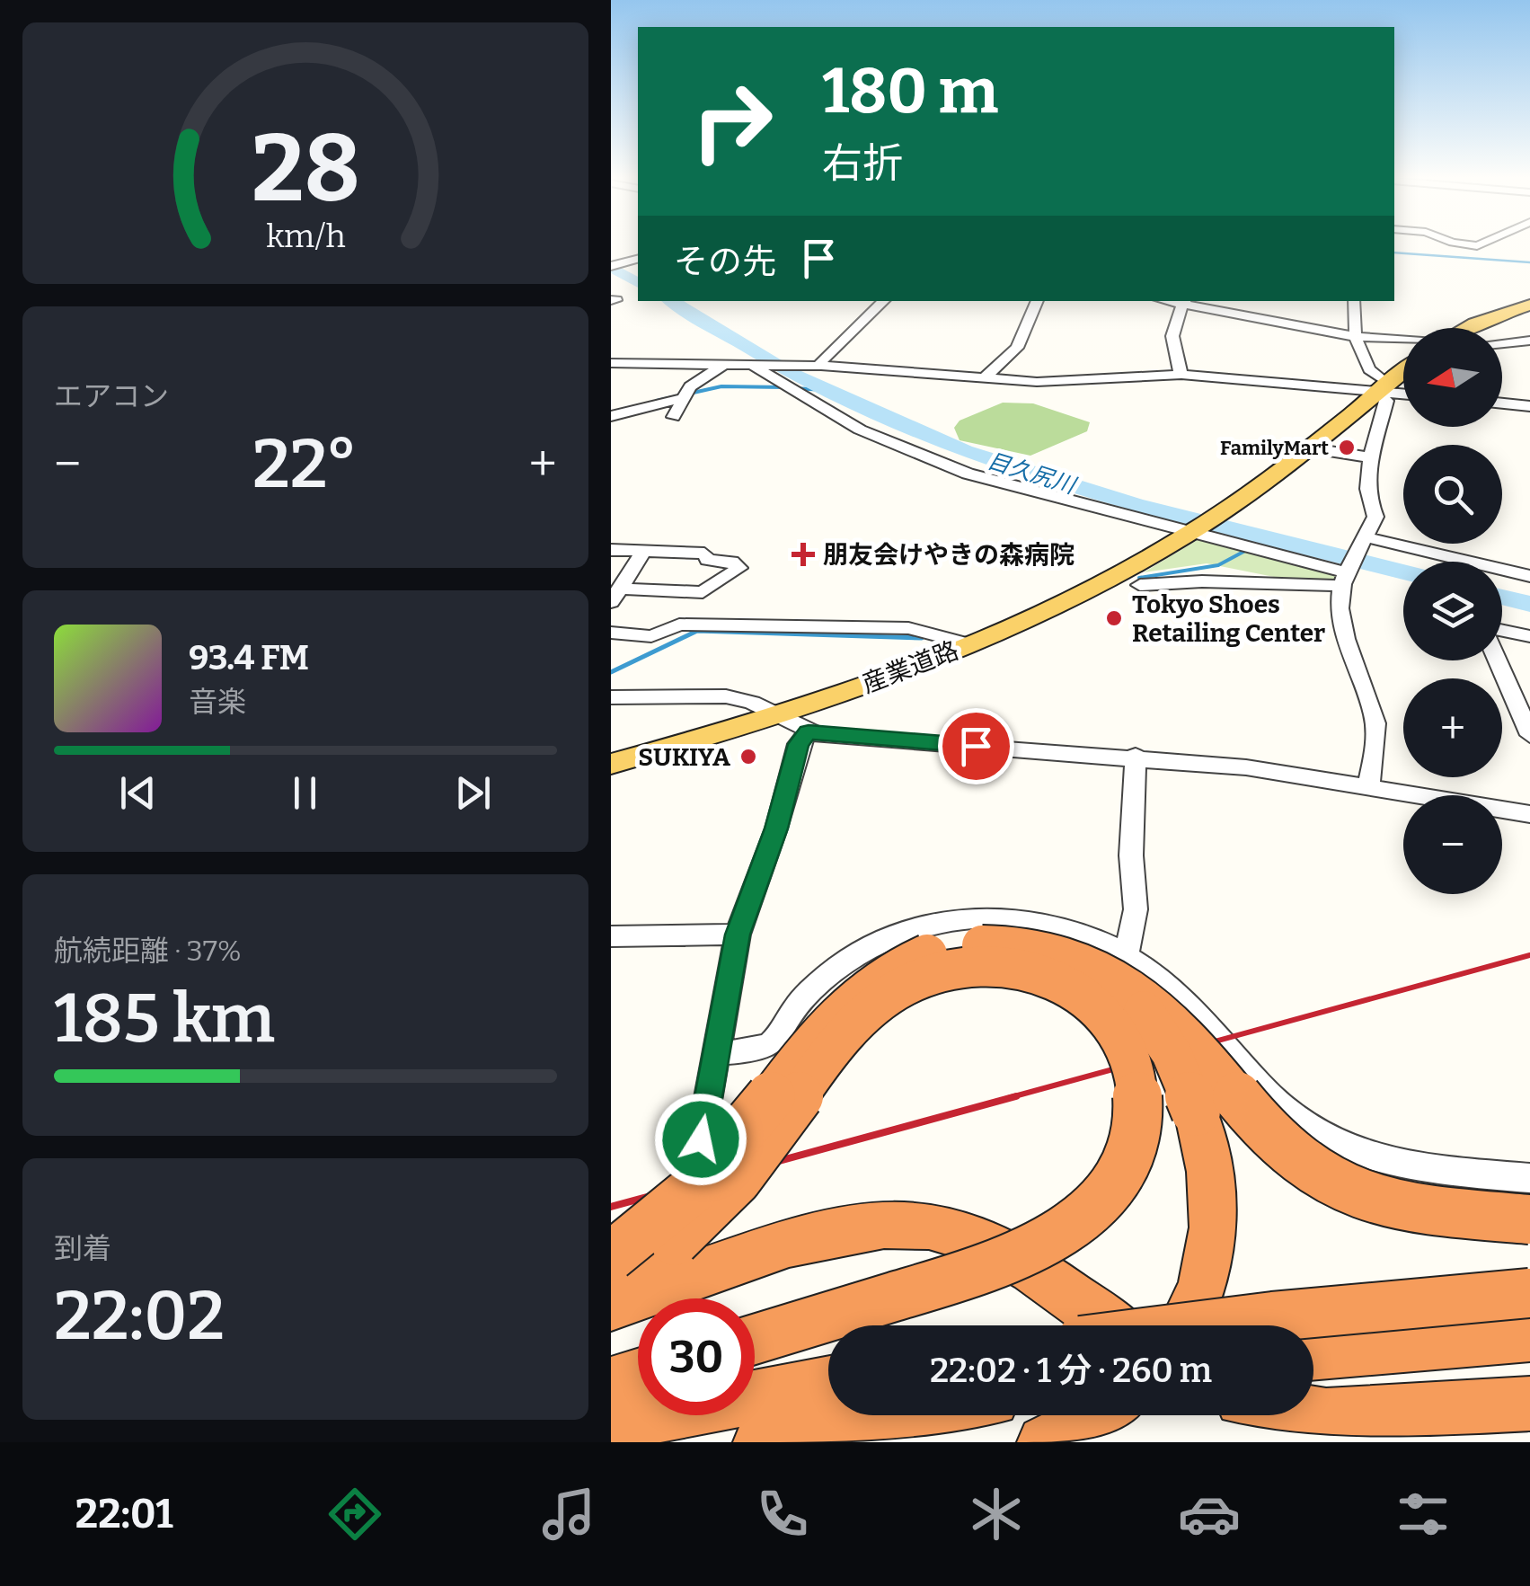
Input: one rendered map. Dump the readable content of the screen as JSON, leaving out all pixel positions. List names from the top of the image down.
{
  "streets": {
    "main road": ["産業道路"]
  },
  "water": ["目久尻川"],
  "places": {
    "other": ["FamilyMart", "Tokyo Shoes Retailing Center", "SUKIYA"],
    "health": ["朋友会けやきの森病院"]
  },
  "north": "left",
  "page": {
    "turn": ["180 m", "右折"],
    "then": "その先",
    "tile": [
      "エアコン",
      ["航続距離 · 37%", "185 km"],
      ["到着", "22:02"]
    ],
    "map_buttons": ["+", "−"],
    "heat": ["−", "22°", "+"],
    "song": ["93.4 FM", "音楽"],
    "limit": "30",
    "trip": "22:02 · 1 分 · 260 m",
    "tabs": "22:01",
    "gauge": ["28", "km/h"]
  }
}
